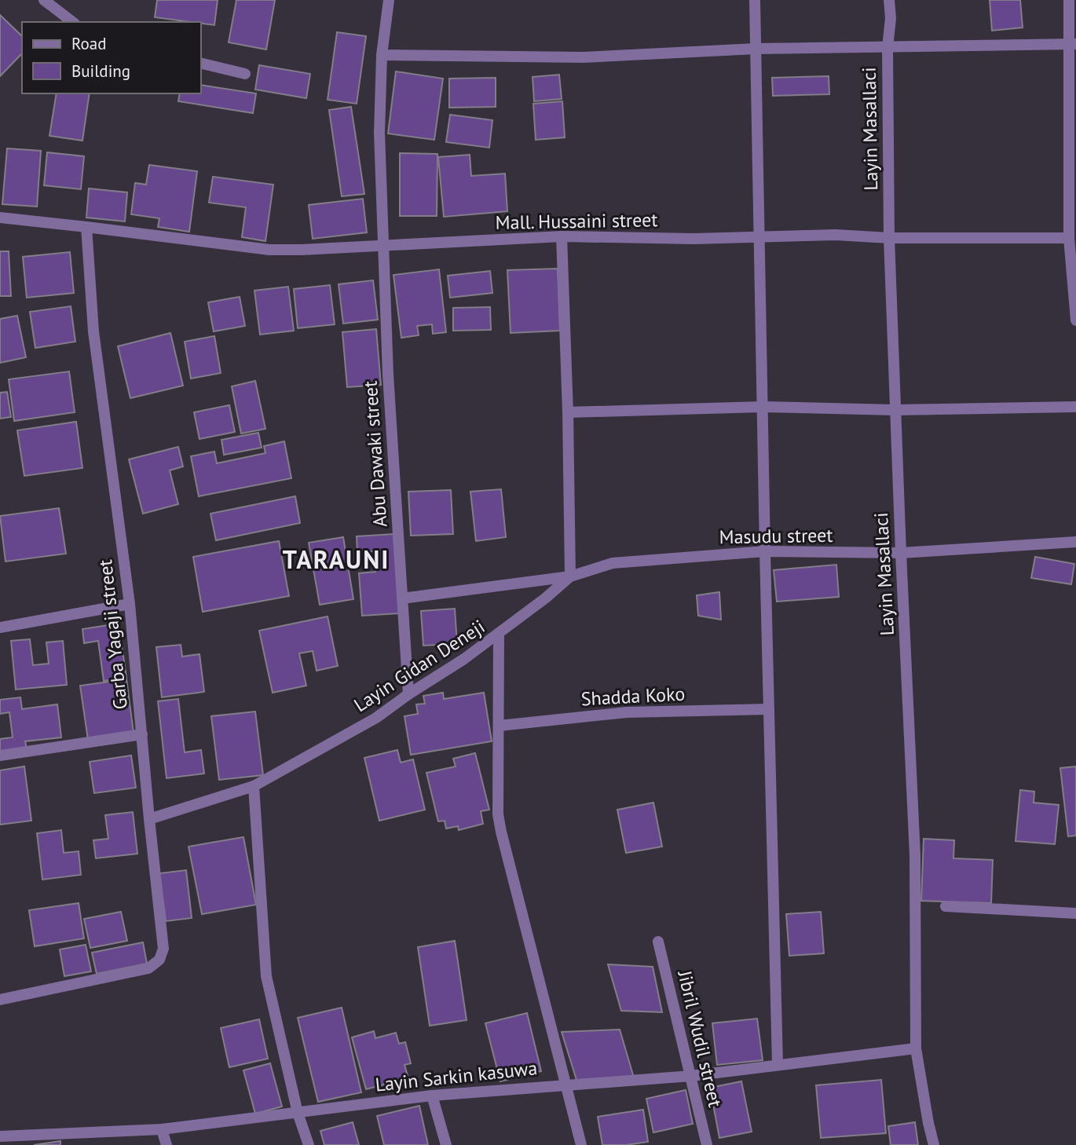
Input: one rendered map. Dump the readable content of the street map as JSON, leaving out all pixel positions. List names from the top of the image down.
{
  "streets": {
    "street": [
      "Layin Masallaci",
      "Mall. Hussaini street",
      "Abu Dawaki street",
      "Masudu street",
      "Garba Yagaji street",
      "Layin Gidan Deneji",
      "Shadda Koko",
      "Jibril Wudil street",
      "Layin Sarkin kasuwa"
    ]
  },
  "crossings": [
    ["Layin Masallaci", "Mall. Hussaini street"],
    ["Layin Masallaci", "Masudu street"],
    ["Layin Masallaci", "Layin Sarkin kasuwa"],
    ["Mall. Hussaini street", "Abu Dawaki street"],
    ["Mall. Hussaini street", "Garba Yagaji street"],
    ["Abu Dawaki street", "Layin Gidan Deneji"],
    ["Masudu street", "Layin Gidan Deneji"],
    ["Garba Yagaji street", "Layin Gidan Deneji"],
    ["Layin Gidan Deneji", "Shadda Koko"],
    ["Layin Gidan Deneji", "Layin Sarkin kasuwa"],
    ["Jibril Wudil street", "Layin Sarkin kasuwa"]
  ],
  "districts": ["TARAUNI"],
  "legend": ["Road", "Building"]
}
